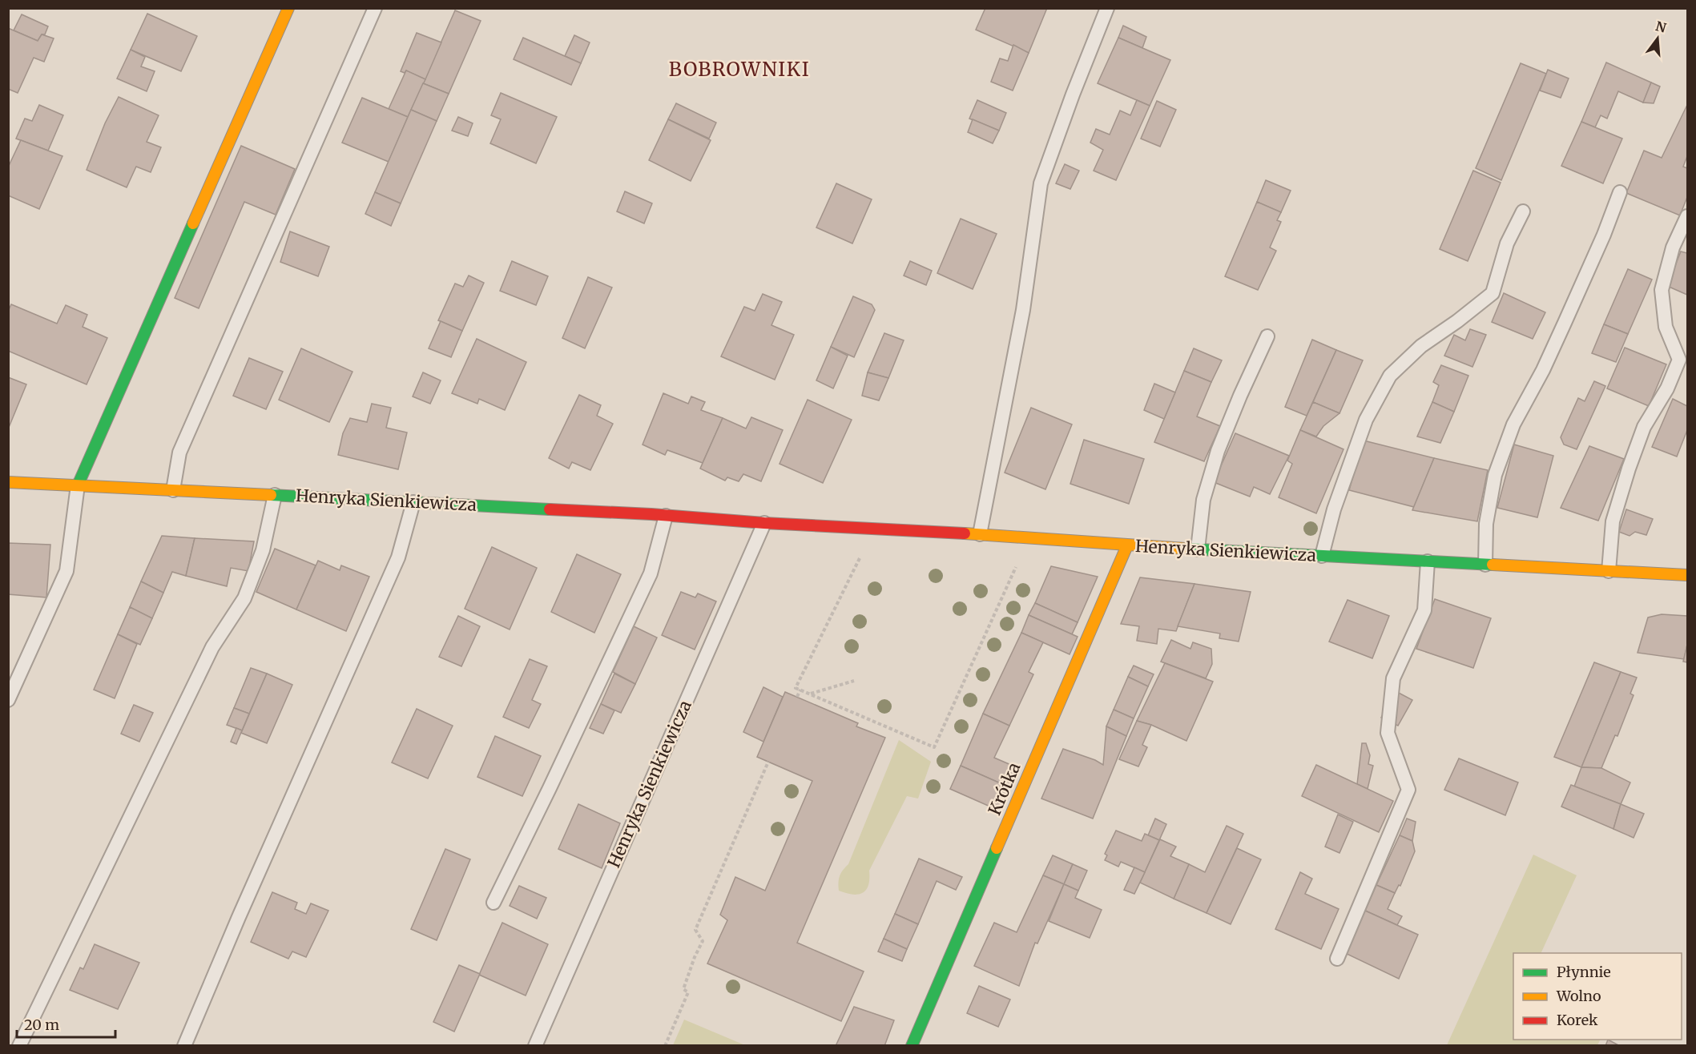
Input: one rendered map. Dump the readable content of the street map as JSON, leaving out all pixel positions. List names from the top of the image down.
{
  "streets": {
    "street": ["Henryka Sienkiewicza", "Krótka"]
  },
  "crossings": [
    ["Henryka Sienkiewicza", "Krótka"]
  ],
  "districts": ["BOBROWNIKI"],
  "legend": ["Płynnie", "Wolno", "Korek"],
  "scale_bar": "20 m",
  "north": "top"
}
